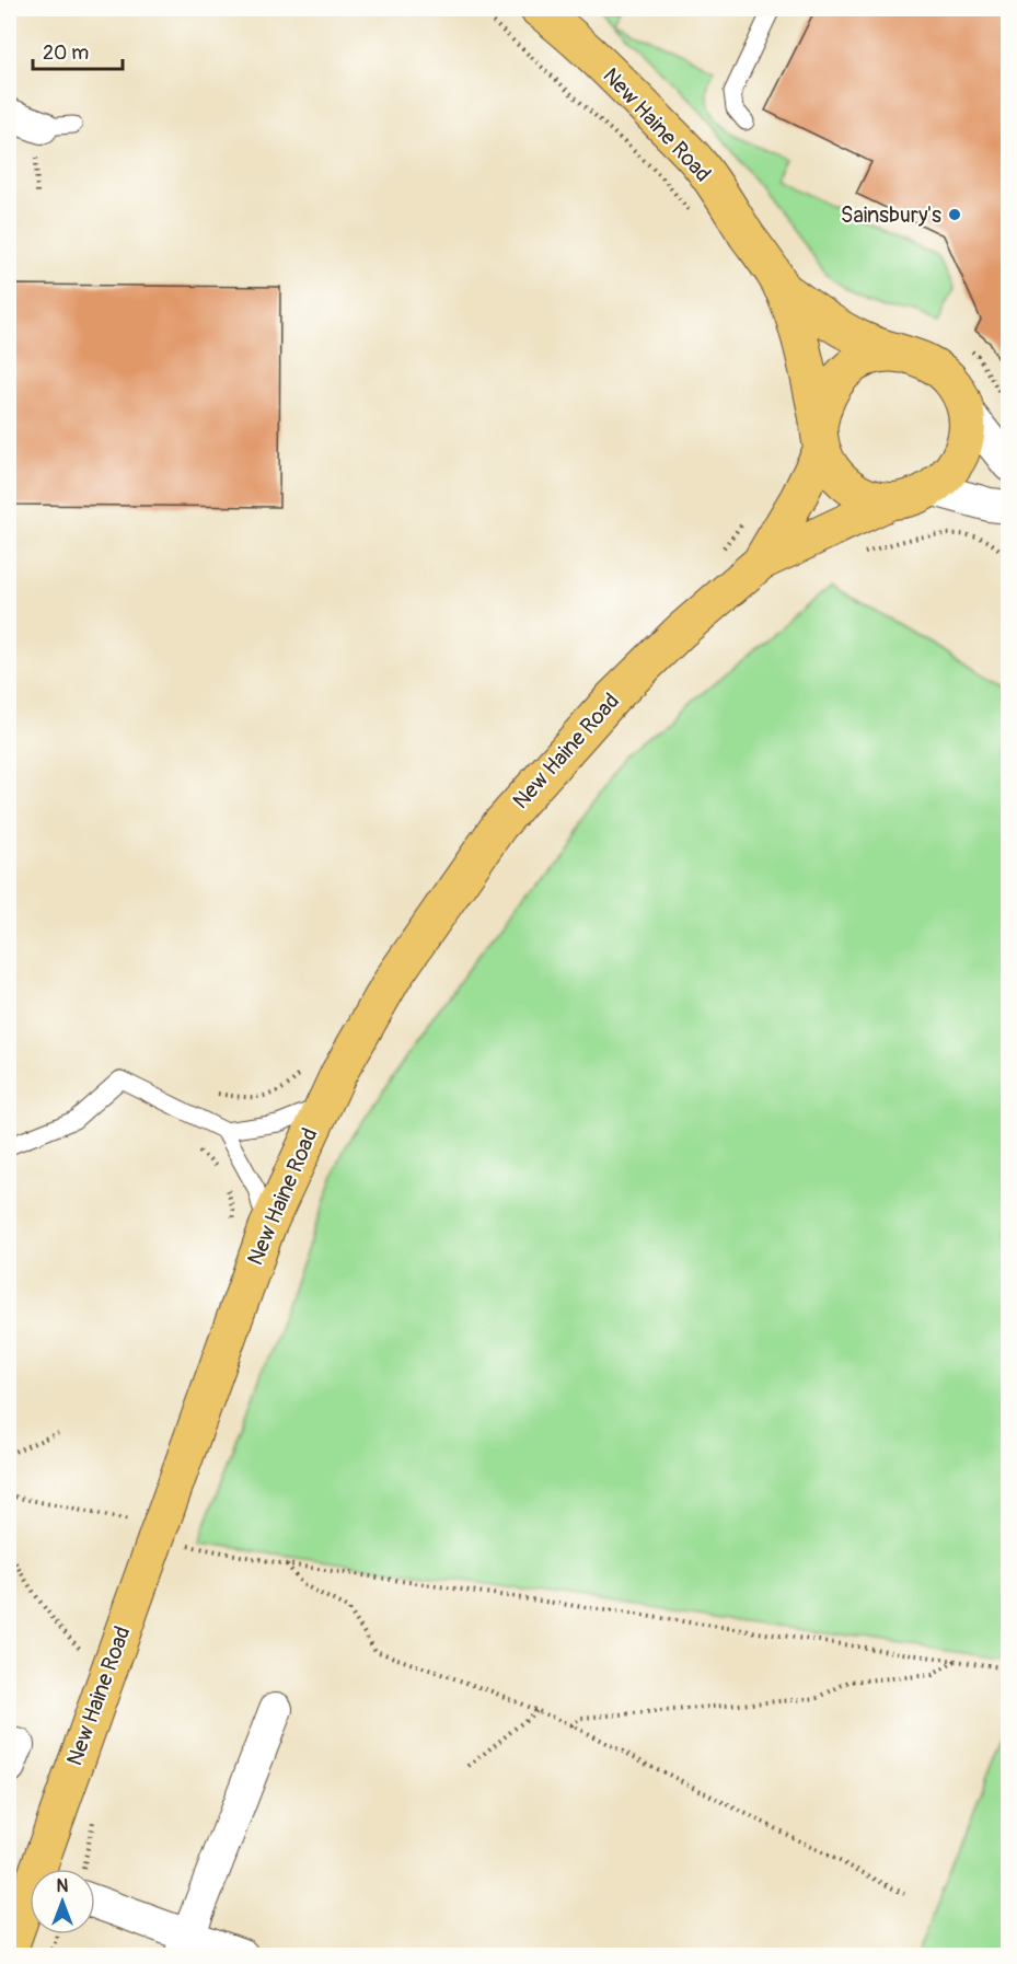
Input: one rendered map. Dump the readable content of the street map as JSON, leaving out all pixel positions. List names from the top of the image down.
{
  "streets": {
    "main road": ["New Haine Road"]
  },
  "places": ["Sainsbury's"],
  "scale_bar": "20 m",
  "north": "top"
}
